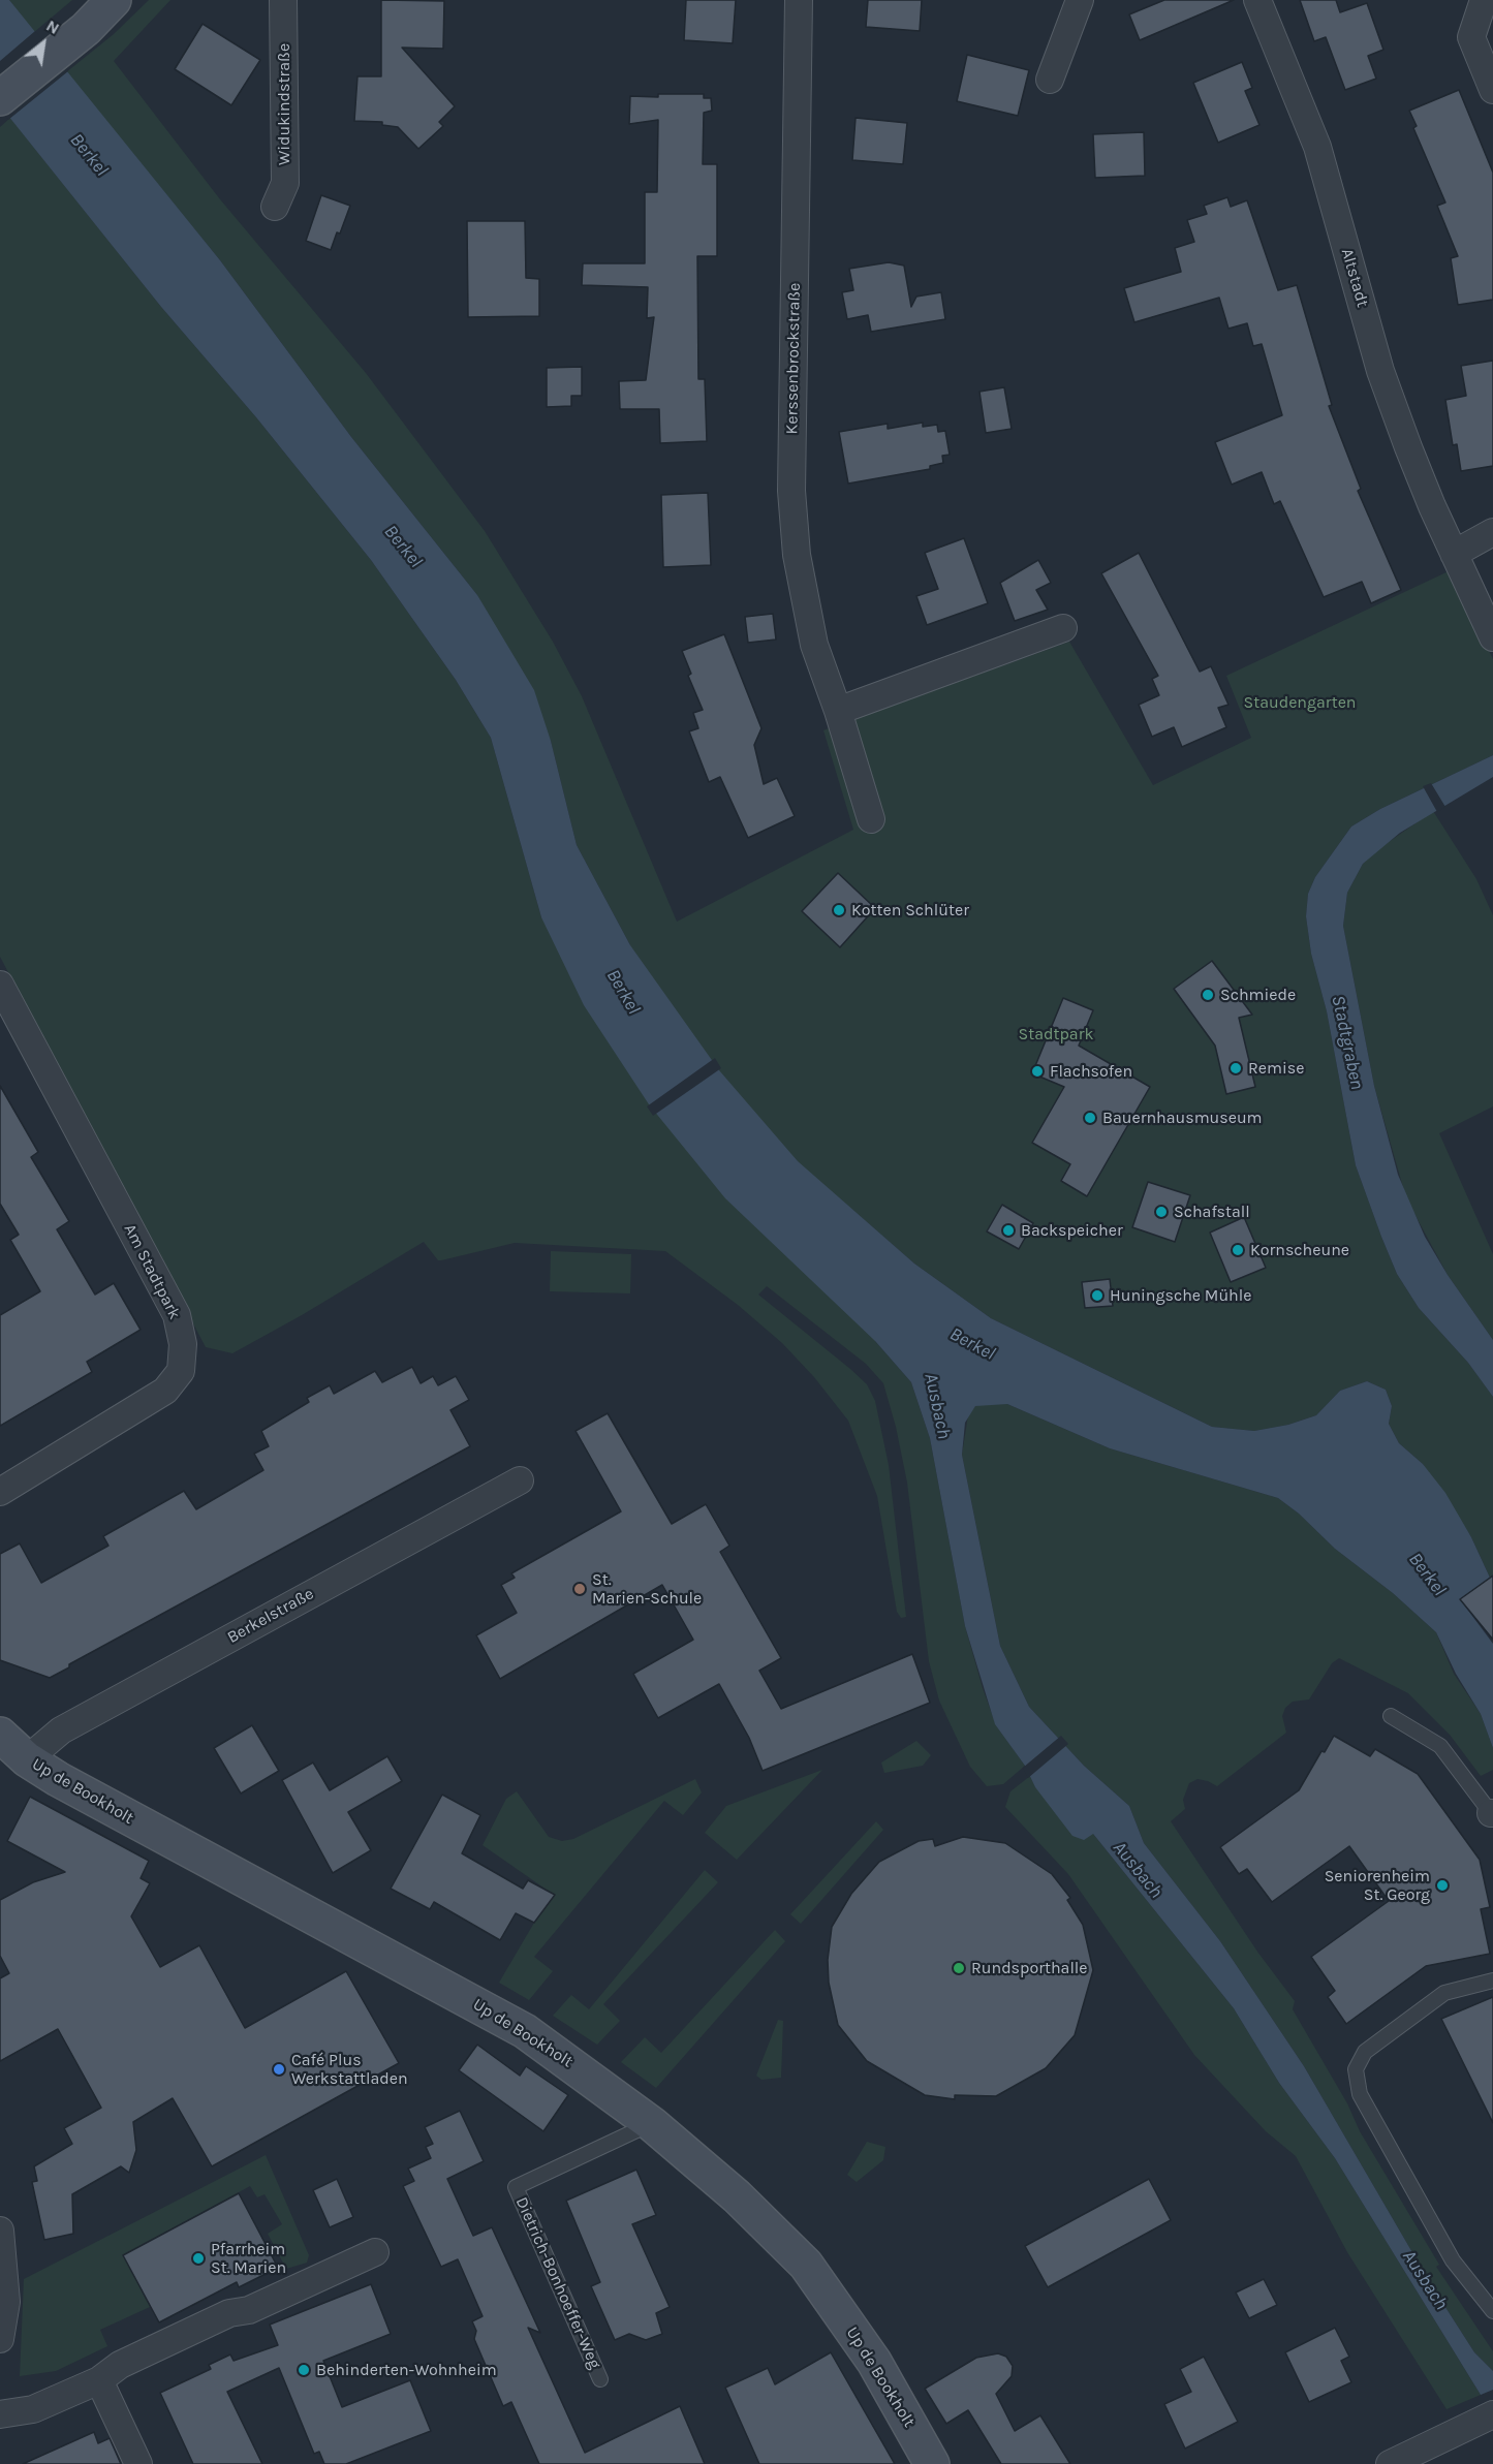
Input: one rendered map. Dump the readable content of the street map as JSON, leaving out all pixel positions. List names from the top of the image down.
{
  "streets": {
    "street": [
      "Widukindstraße",
      "Altstadt",
      "Kerssenbrockstraße",
      "Am Stadtpark",
      "Berkelstraße",
      "Up de Bookholt"
    ],
    "lane": ["Dietrich-Bonhoeffer-Weg"]
  },
  "crossings": [
    ["Berkelstraße", "Up de Bookholt"],
    ["Up de Bookholt", "Dietrich-Bonhoeffer-Weg"]
  ],
  "water": ["Berkel", "Stadtgraben", "Ausbach"],
  "parks": ["Staudengarten", "Stadtpark"],
  "places": [
    "Kotten Schlüter",
    "Schmiede",
    "Remise",
    "Flachsofen",
    "Bauernhausmuseum",
    "Schafstall",
    "Backspeicher",
    "Kornscheune",
    "Huningsche Mühle",
    "St. Marien-Schule",
    "Seniorenheim St. Georg",
    "Rundsporthalle",
    "Café Plus Werkstattladen",
    "Pfarrheim St. Marien",
    "Behinderten-Wohnheim"
  ],
  "north": "top right"
}
